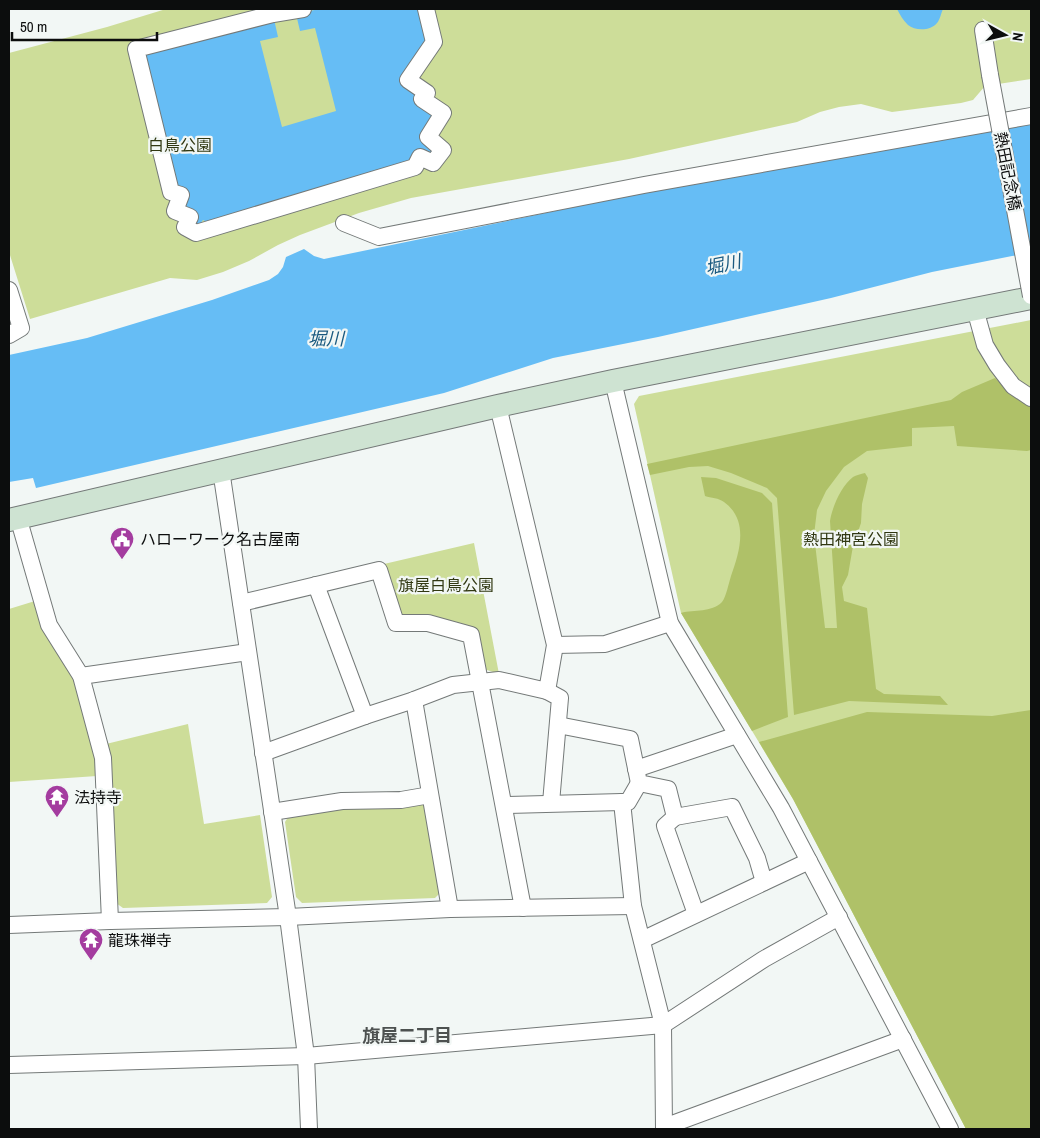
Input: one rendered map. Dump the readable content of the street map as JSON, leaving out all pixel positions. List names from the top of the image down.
{
  "streets": {
    "street": ["熱田記念橋"]
  },
  "districts": ["旗屋二丁目"],
  "water": ["堀川"],
  "parks": ["白鳥公園", "熱田神宮公園", "旗屋白鳥公園"],
  "places": {
    "public building": ["ハローワーク名古屋南"],
    "temple": ["法持寺", "龍珠禅寺"]
  },
  "scale_bar": "50 m",
  "north": "right"
}
